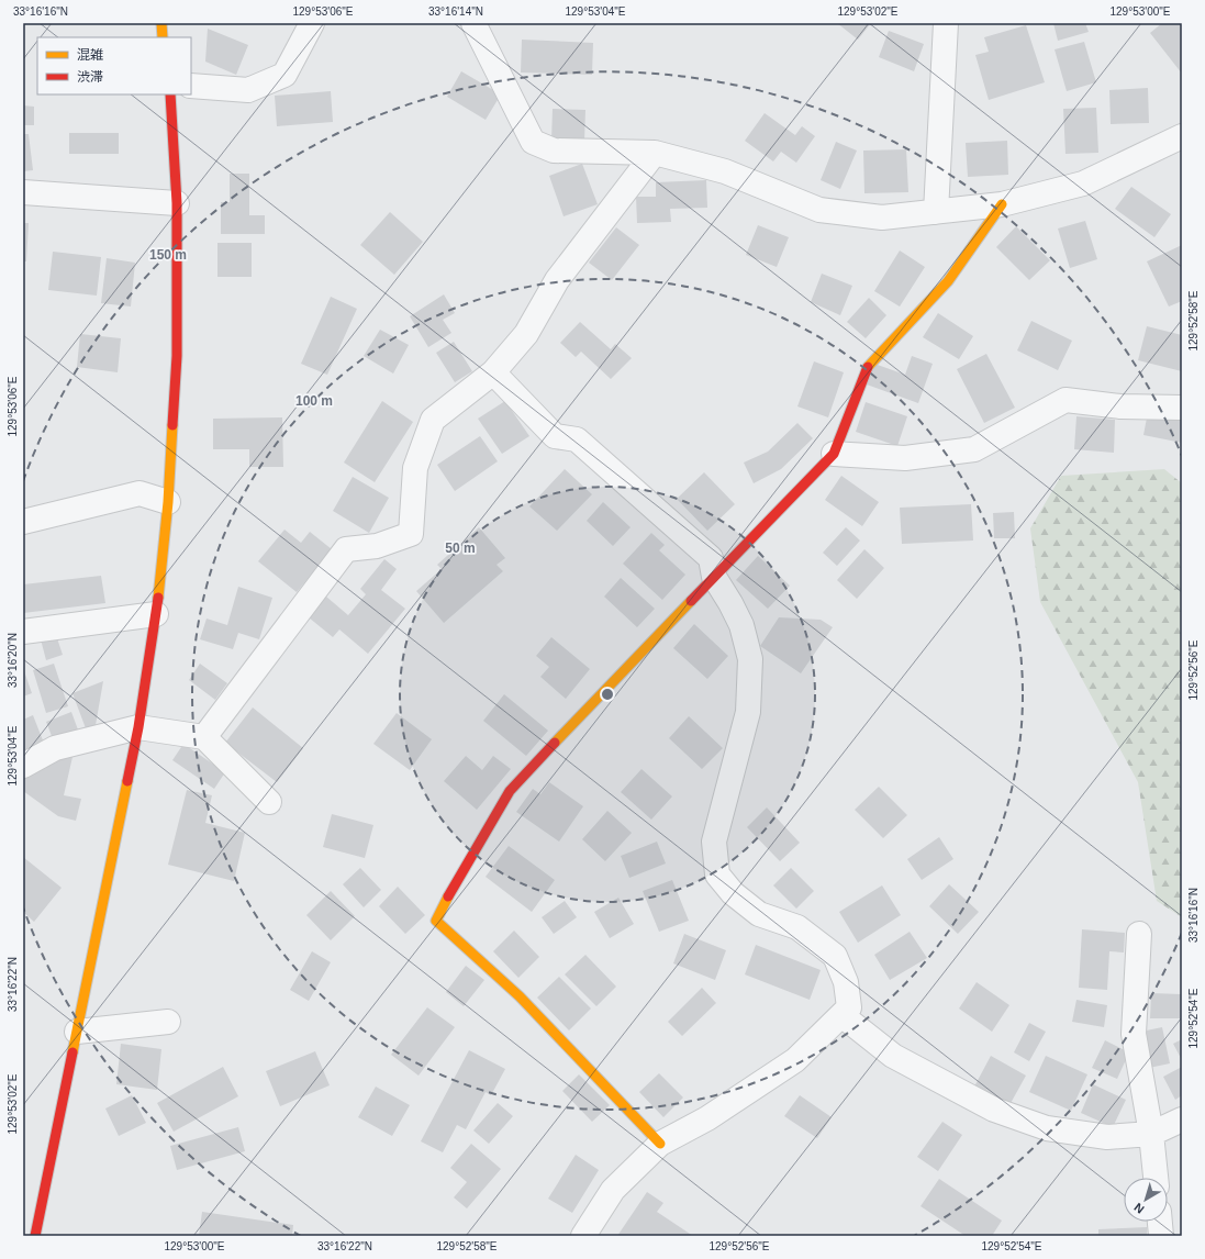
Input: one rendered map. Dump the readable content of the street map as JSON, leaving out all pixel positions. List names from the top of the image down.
{
  "legend": ["混雑", "渋滞"],
  "north": "bottom left",
  "coordinates": [
    "33°16'16\"N",
    "129°53'06\"E",
    "33°16'14\"N",
    "129°53'04\"E",
    "129°53'02\"E",
    "129°53'00\"E",
    "129°52'58\"E",
    "33°16'20\"N",
    "129°52'56\"E",
    "33°16'22\"N",
    "129°52'54\"E"
  ],
  "rings": ["150 m", "100 m", "50 m"]
}
